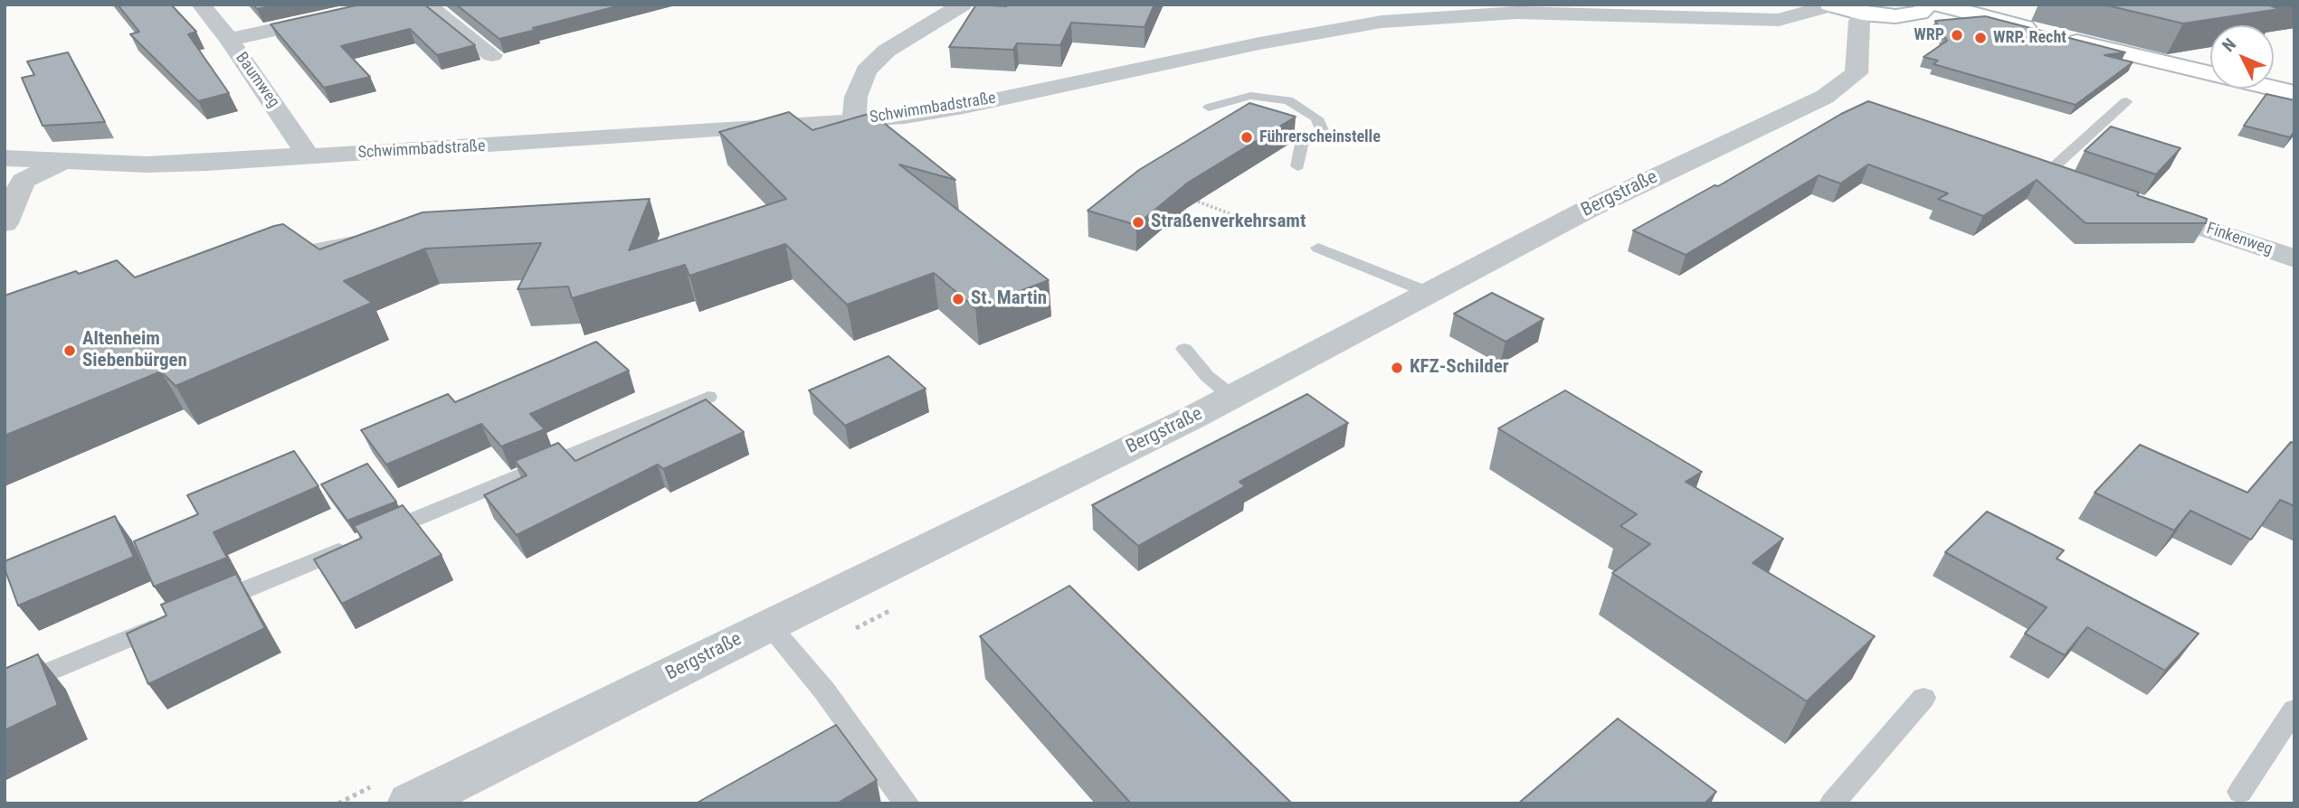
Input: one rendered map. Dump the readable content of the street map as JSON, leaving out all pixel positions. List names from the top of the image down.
{
  "streets": {
    "street": [
      "Baumweg",
      "Schwimmbadstraße",
      "Bergstraße",
      "Finkenweg"
    ]
  },
  "crossings": [
    ["Baumweg", "Schwimmbadstraße"],
    ["Schwimmbadstraße", "Bergstraße"]
  ],
  "places": [
    "WRP",
    "WRP. Recht",
    "Führerscheinstelle",
    "Straßenverkehrsamt",
    "St. Martin",
    "Altenheim Siebenbürgen",
    "KFZ-Schilder"
  ],
  "north": "top left"
}
